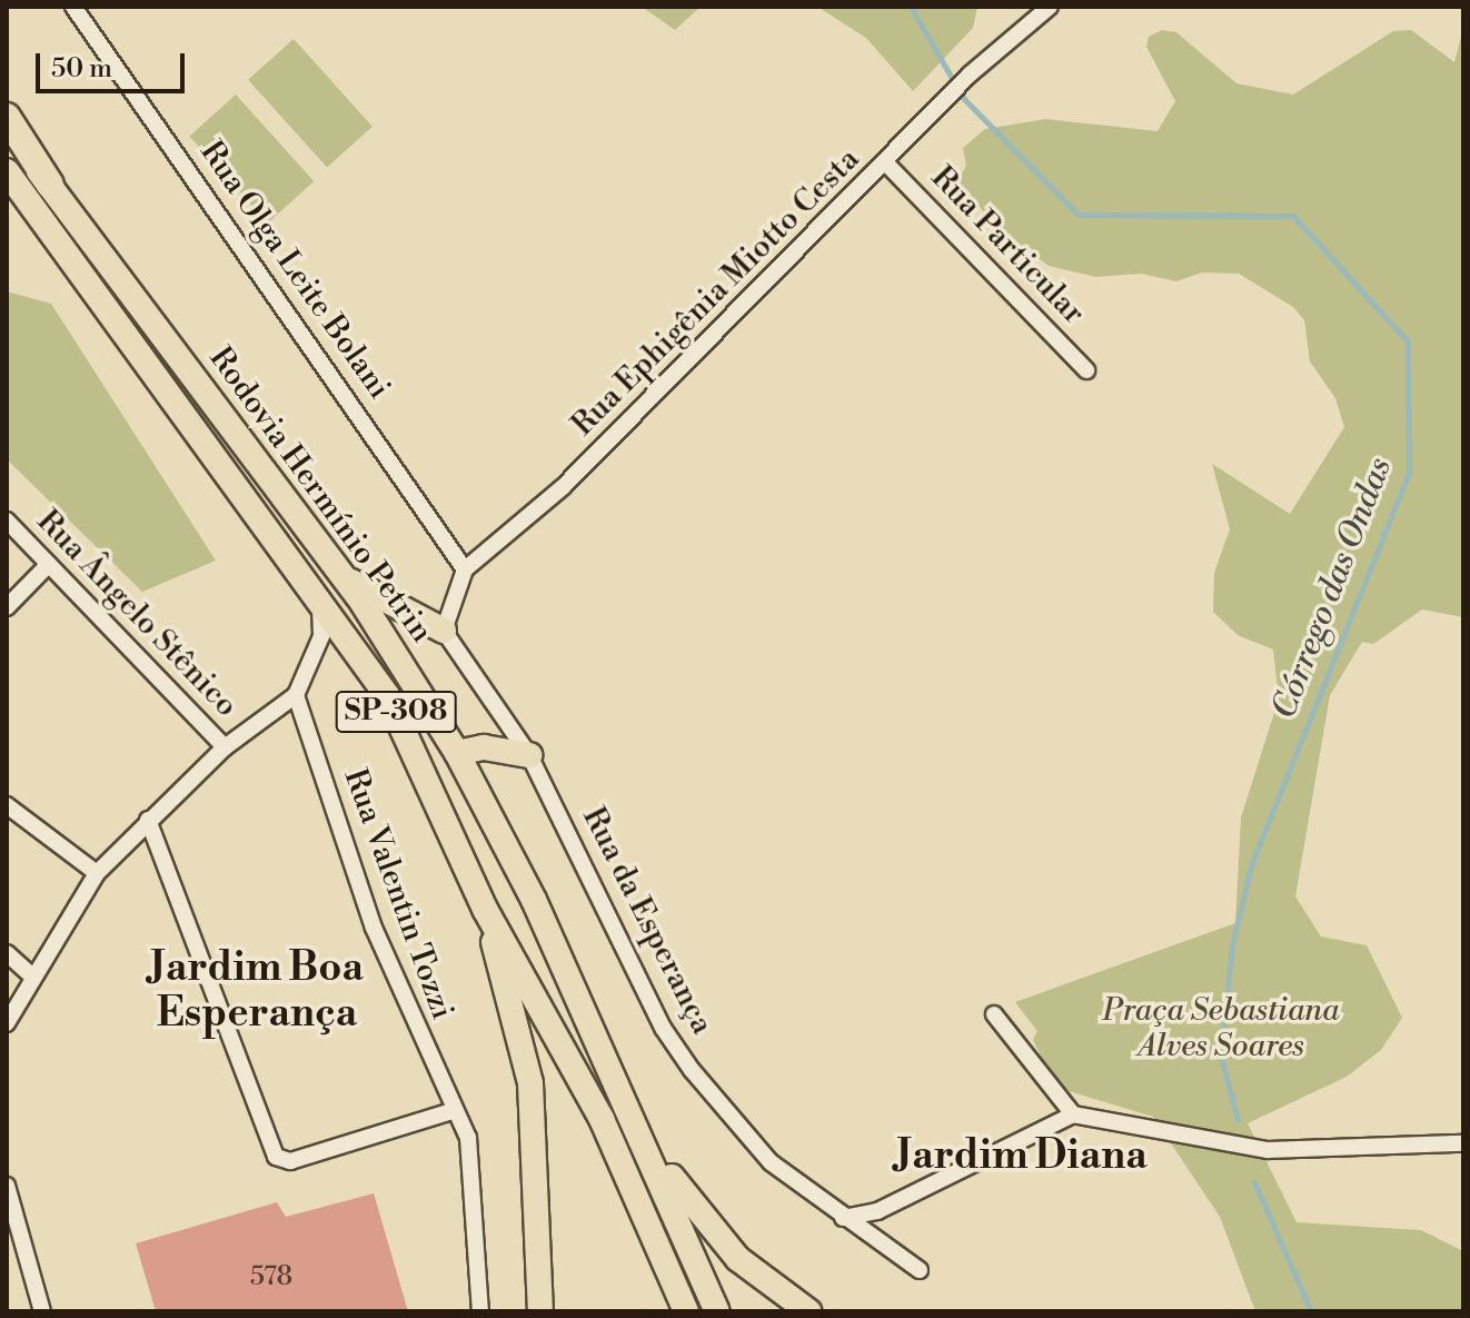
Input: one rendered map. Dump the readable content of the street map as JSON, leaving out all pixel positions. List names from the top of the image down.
{
  "streets": {
    "main road": ["Rodovia Hermínio Petrin", "SP-308"],
    "street": [
      "Rua Particular",
      "Rua Olga Leite Bolani",
      "Rua Ephigênia Miotto Cesta",
      "Rua Ângelo Stênico",
      "Rua Valentin Tozzi",
      "Rua da Esperança"
    ]
  },
  "crossings": [
    ["Rua Particular", "Rua Ephigênia Miotto Cesta"],
    ["Rua Olga Leite Bolani", "Rua Ephigênia Miotto Cesta"]
  ],
  "districts": ["Jardim Boa Esperança", "Jardim Diana"],
  "water": ["Córrego das Ondas"],
  "parks": ["Praça Sebastiana Alves Soares"],
  "house_numbers": ["578"],
  "scale_bar": "50 m"
}
